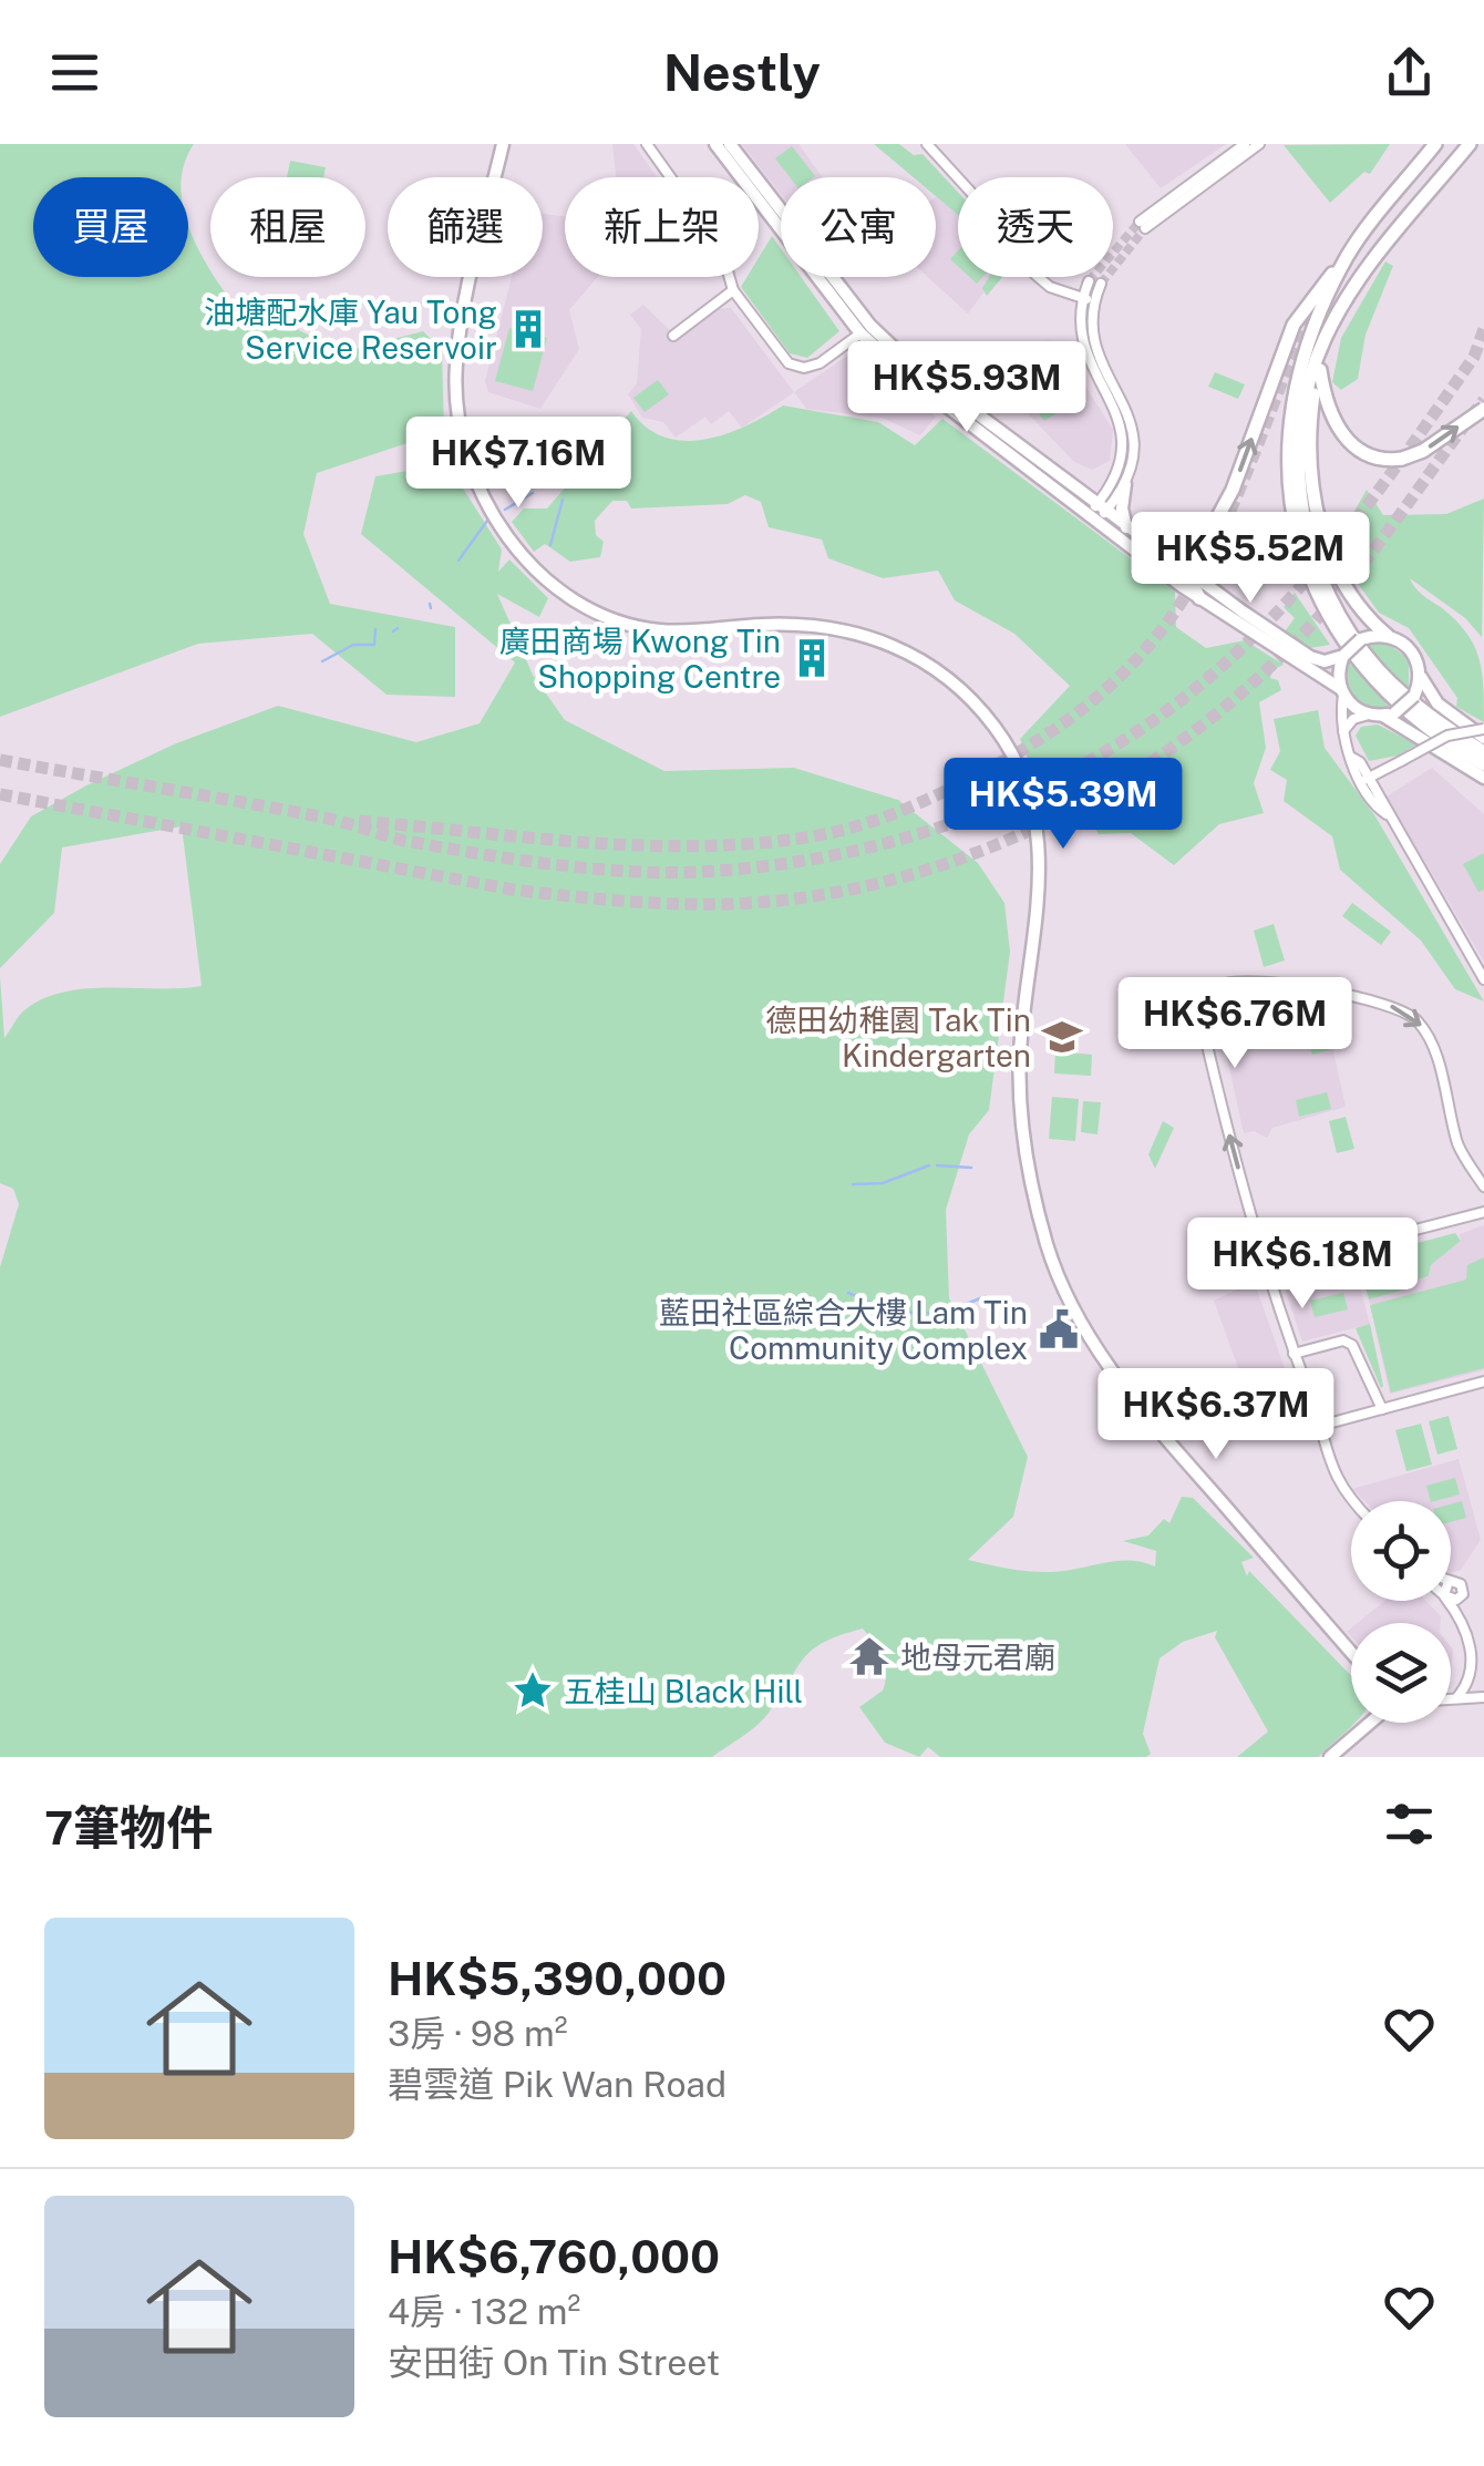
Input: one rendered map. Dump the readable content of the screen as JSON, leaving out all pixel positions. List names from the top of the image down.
{
  "places": {
    "building": ["油塘配水庫 Yau Tong Service Reservoir", "廣田商場 Kwong Tin Shopping Centre"],
    "school or university": ["德田幼稚園 Tak Tin Kindergarten"],
    "public building": ["藍田社區綜合大樓 Lam Tin Community Complex"],
    "temple": ["地母元君廟"],
    "place": ["五桂山 Black Hill"]
  },
  "page": {
    "header": "Nestly",
    "chip": [
      "買屋",
      "租屋",
      "篩選",
      "新上架",
      "公寓",
      "透天"
    ],
    "price": [
      "HK$5.93M",
      "HK$7.16M",
      "HK$5.52M",
      "HK$5.39M",
      "HK$6.76M",
      "HK$6.18M",
      "HK$6.37M"
    ],
    "heading": "7筆物件",
    "list": [
      {
        "name": "HK$5,390,000",
        "note": "3房 · 98 m² · 碧雲道 Pik Wan Road"
      },
      {
        "name": "HK$6,760,000",
        "note": "4房 · 132 m² · 安田街 On Tin Street"
      }
    ]
  }
}
